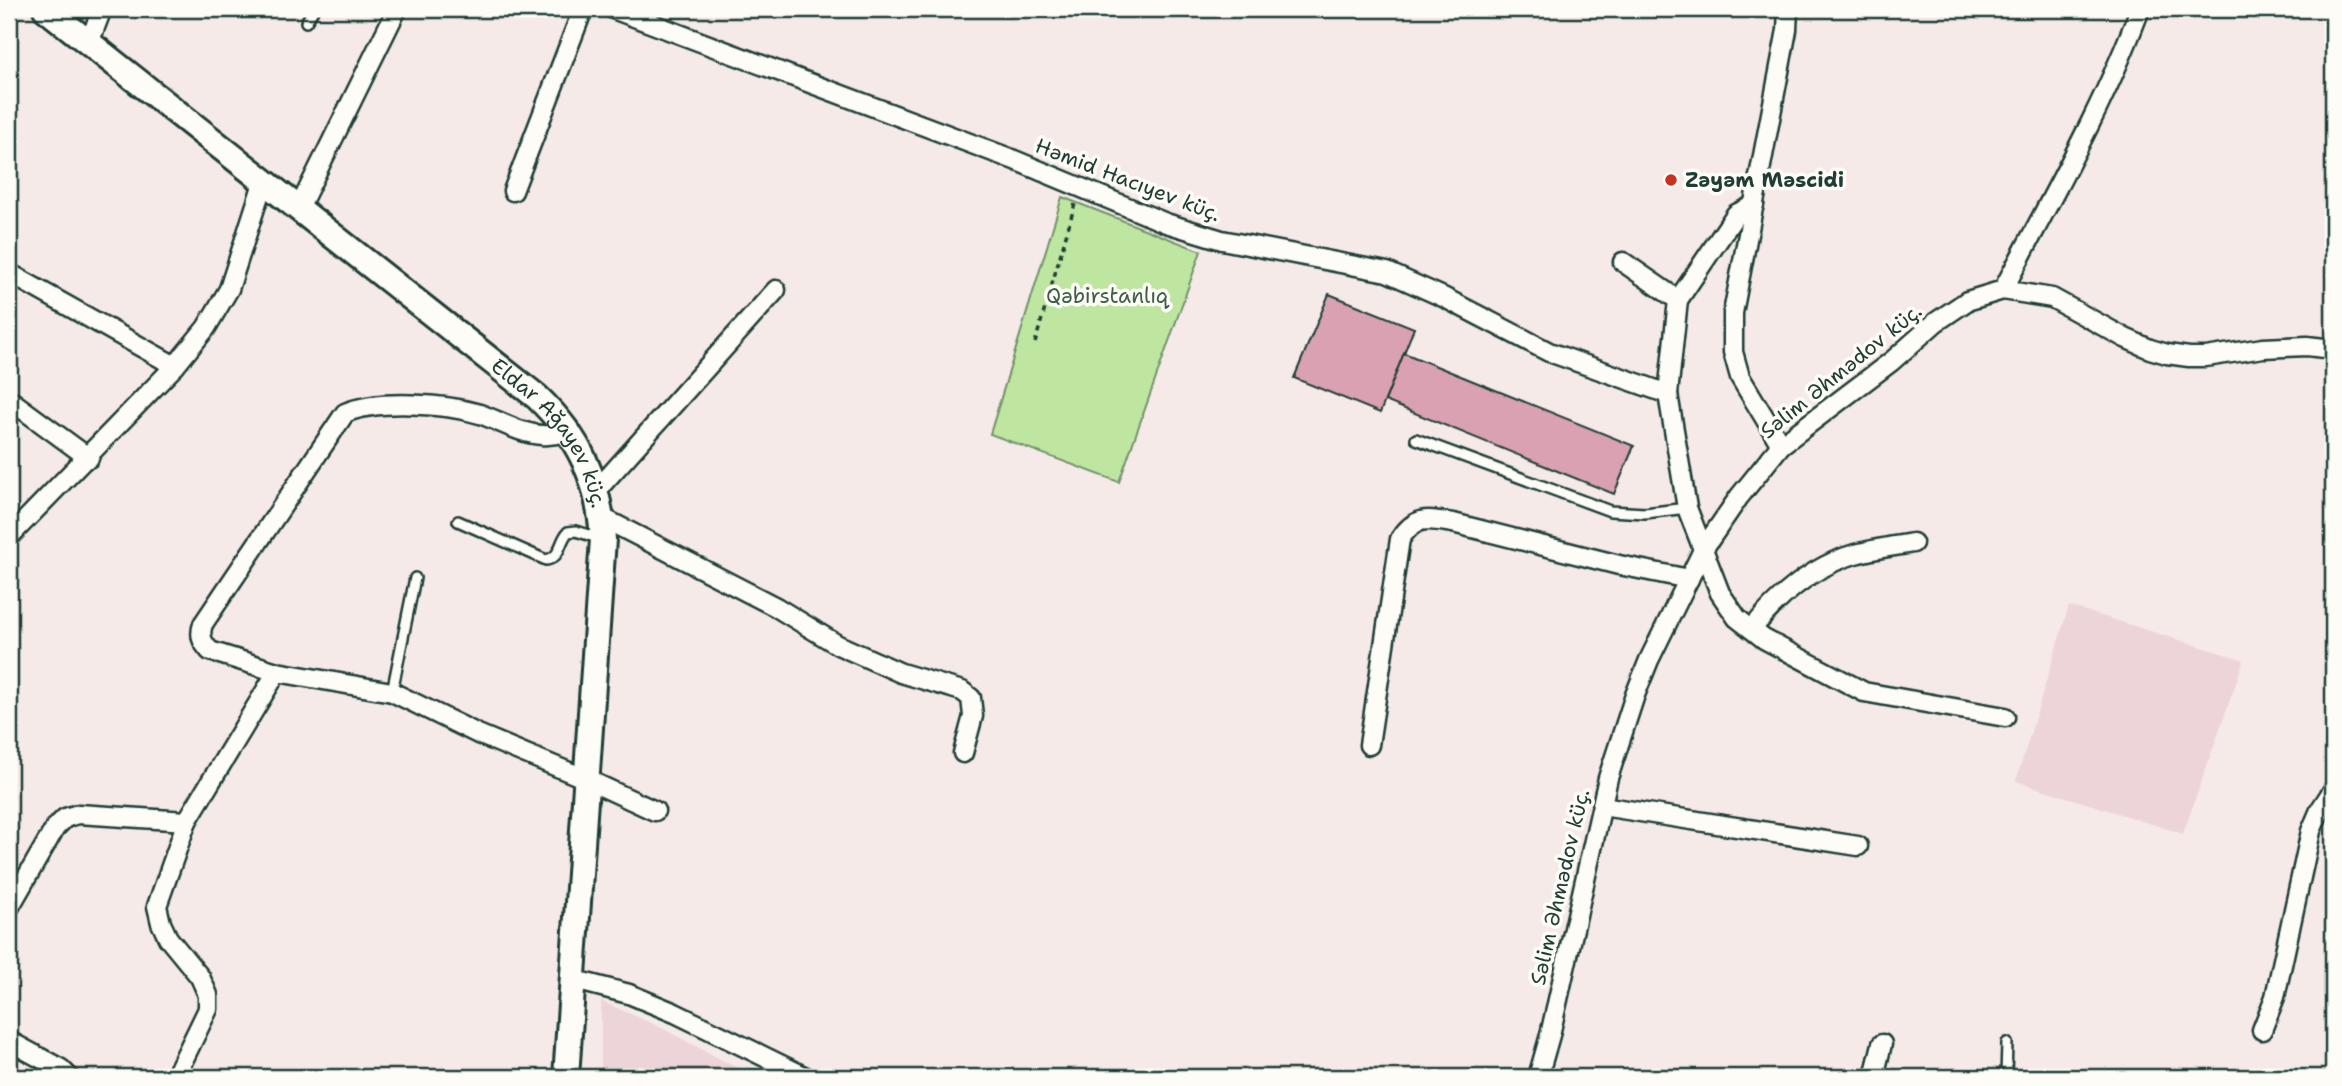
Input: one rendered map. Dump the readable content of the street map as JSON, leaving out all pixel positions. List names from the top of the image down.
{
  "streets": {
    "main road": ["Eldar Ağayev küç."],
    "street": ["Həmid Hacıyev küç.", "Səlim Əhmədov küç."]
  },
  "parks": ["Qəbirstanlıq"],
  "places": ["Zəyəm Məscidi"]
}
